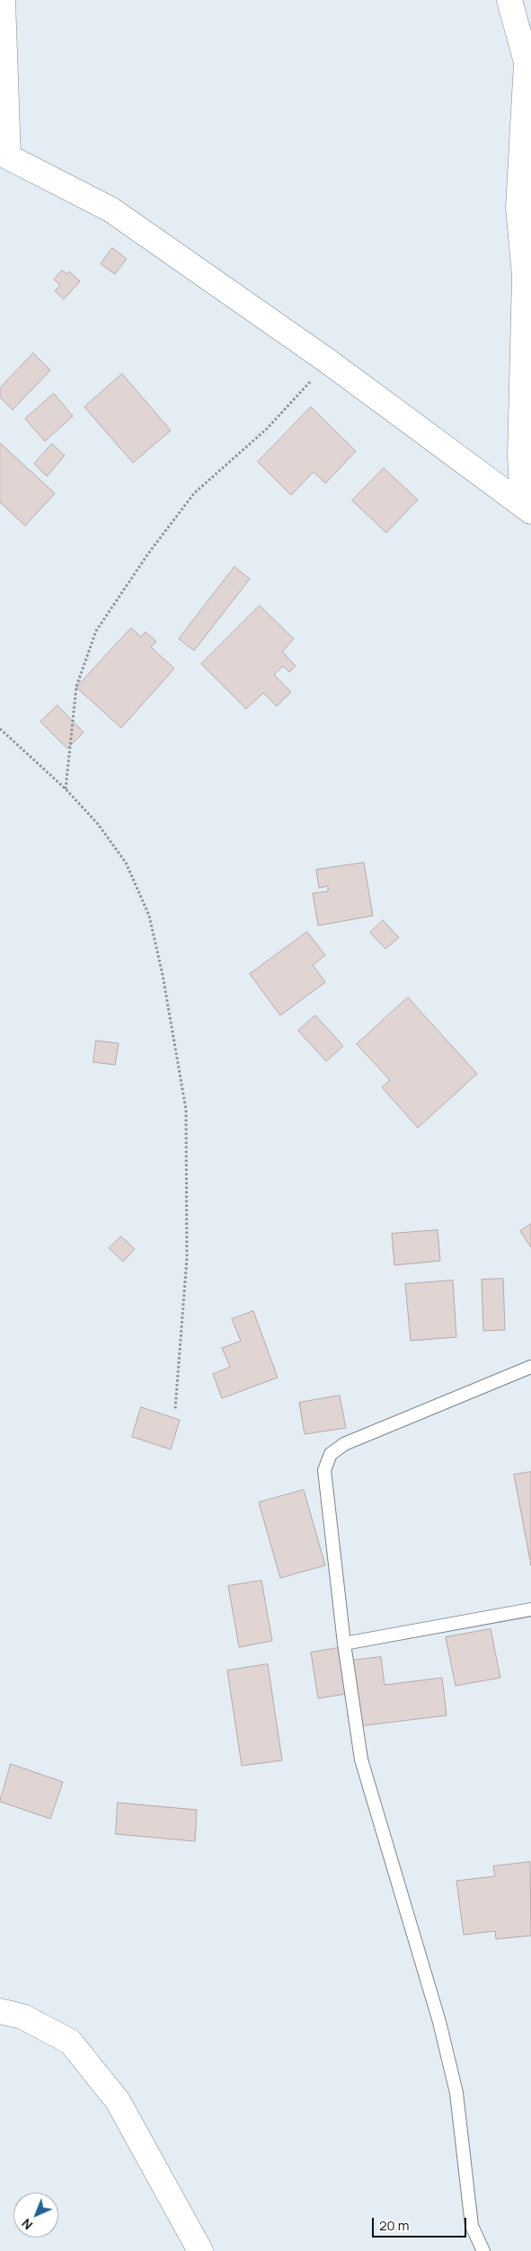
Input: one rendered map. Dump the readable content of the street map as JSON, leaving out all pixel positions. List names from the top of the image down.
{
  "scale_bar": "20 m",
  "north": "bottom left"
}
